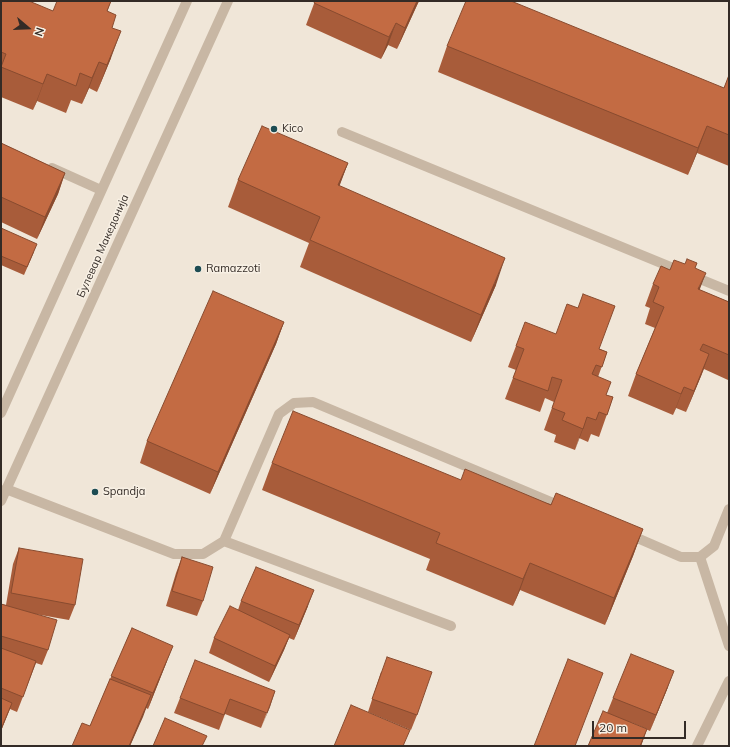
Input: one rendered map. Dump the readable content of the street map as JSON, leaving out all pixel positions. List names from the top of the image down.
{
  "streets": {
    "street": ["Булевар Македонија"]
  },
  "places": ["Kico", "Ramazzoti", "Spandja"],
  "scale_bar": "20 m",
  "north": "right"
}
